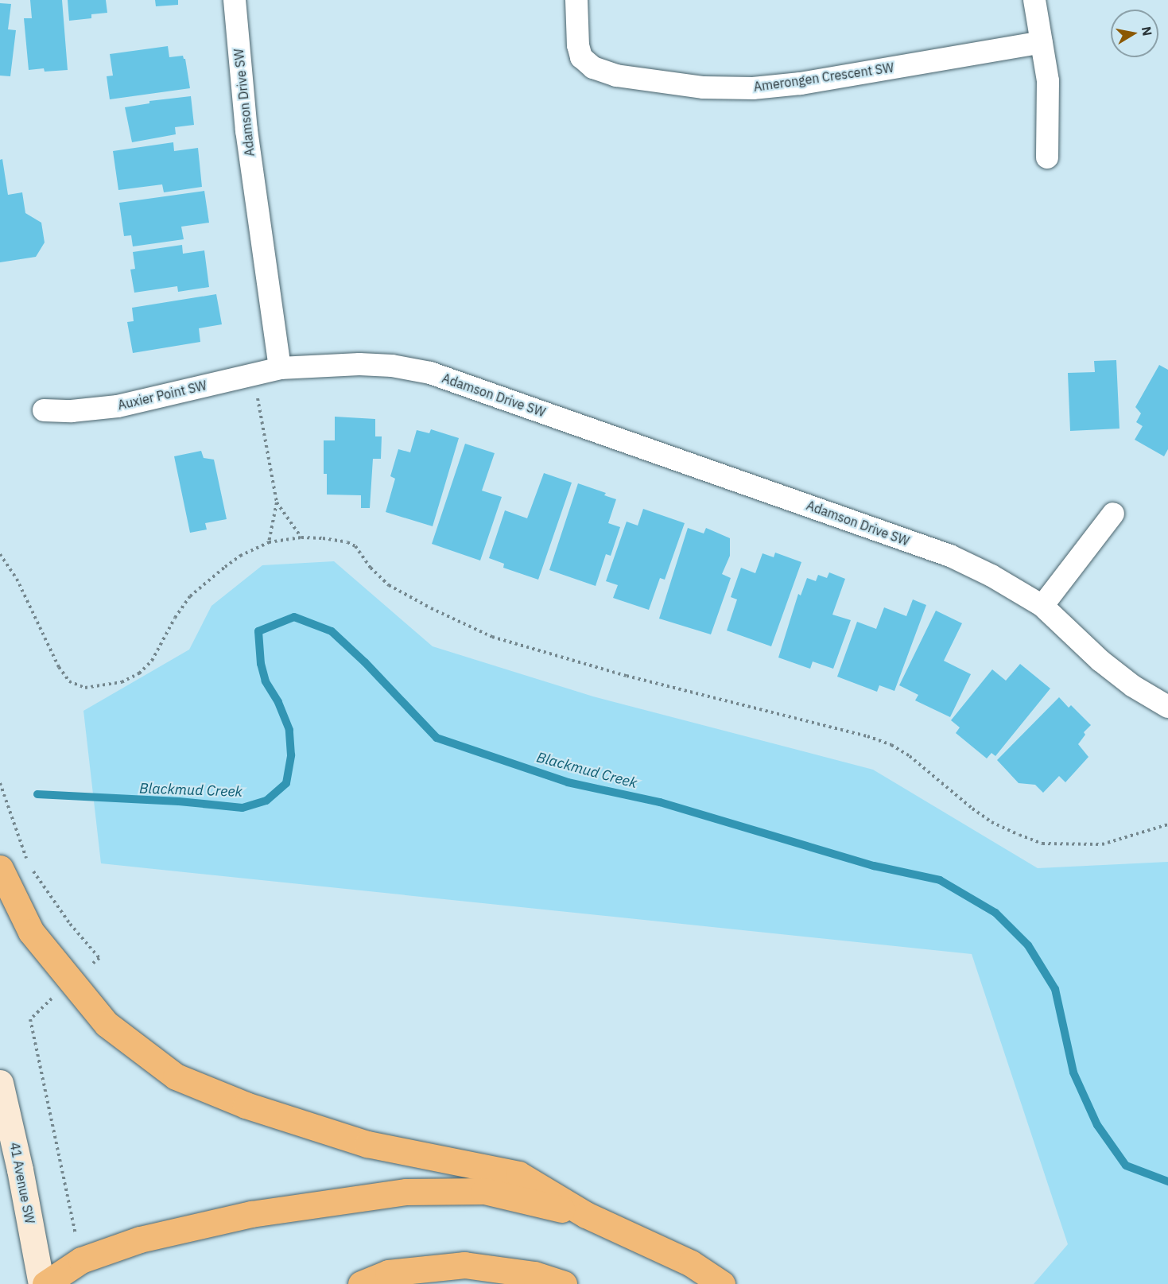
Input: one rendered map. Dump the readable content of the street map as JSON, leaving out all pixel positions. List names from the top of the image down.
{
  "streets": {
    "main road": ["41 Avenue SW"],
    "street": ["Amerongen Crescent SW", "Adamson Drive SW", "Auxier Point SW"]
  },
  "crossings": [
    ["Adamson Drive SW", "Auxier Point SW"]
  ],
  "water": ["Blackmud Creek"],
  "north": "right"
}
